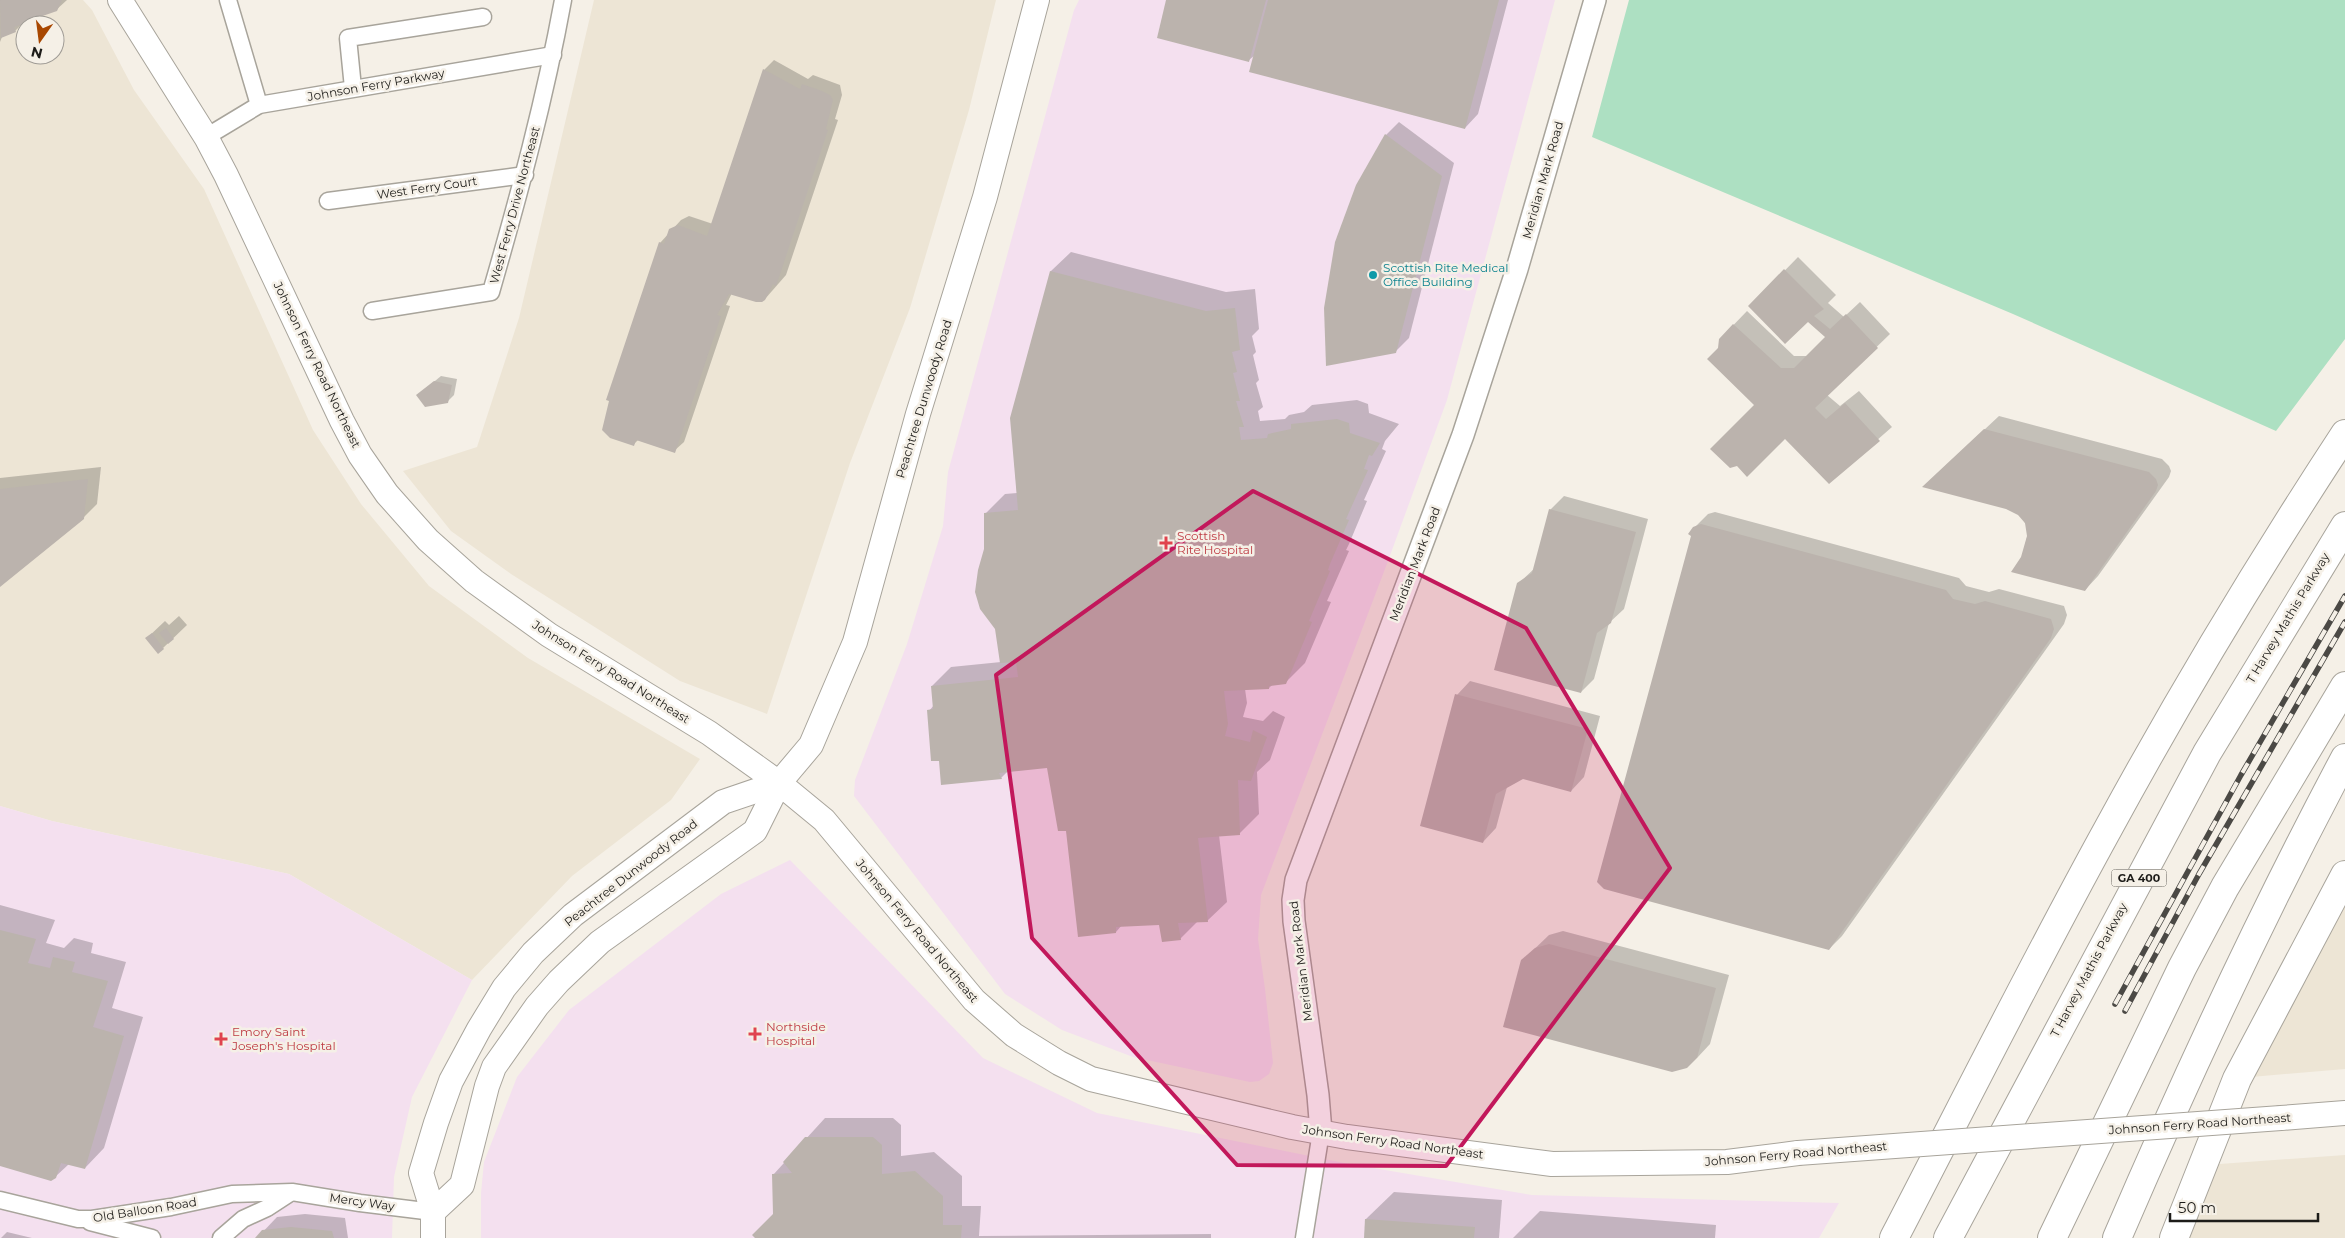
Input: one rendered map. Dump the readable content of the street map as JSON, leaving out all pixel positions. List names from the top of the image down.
{
  "streets": {
    "highway": ["T Harvey Mathis Parkway", "GA 400"],
    "main road": ["Johnson Ferry Road Northeast", "Peachtree Dunwoody Road"],
    "street": [
      "Johnson Ferry Parkway",
      "Meridian Mark Road",
      "West Ferry Court",
      "West Ferry Drive Northeast",
      "Mercy Way",
      "Old Balloon Road"
    ]
  },
  "crossings": [
    ["Johnson Ferry Parkway", "West Ferry Drive Northeast"],
    ["Johnson Ferry Parkway", "Johnson Ferry Road Northeast"],
    ["Meridian Mark Road", "Johnson Ferry Road Northeast"],
    ["West Ferry Court", "West Ferry Drive Northeast"],
    ["Johnson Ferry Road Northeast", "Peachtree Dunwoody Road"],
    ["Peachtree Dunwoody Road", "Mercy Way"],
    ["Mercy Way", "Old Balloon Road"]
  ],
  "places": {
    "other": ["Scottish Rite Medical Office Building"],
    "health": ["Scottish Rite Hospital", "Northside Hospital", "Emory Saint Joseph's Hospital"]
  },
  "scale_bar": "50 m",
  "north": "bottom"
}
